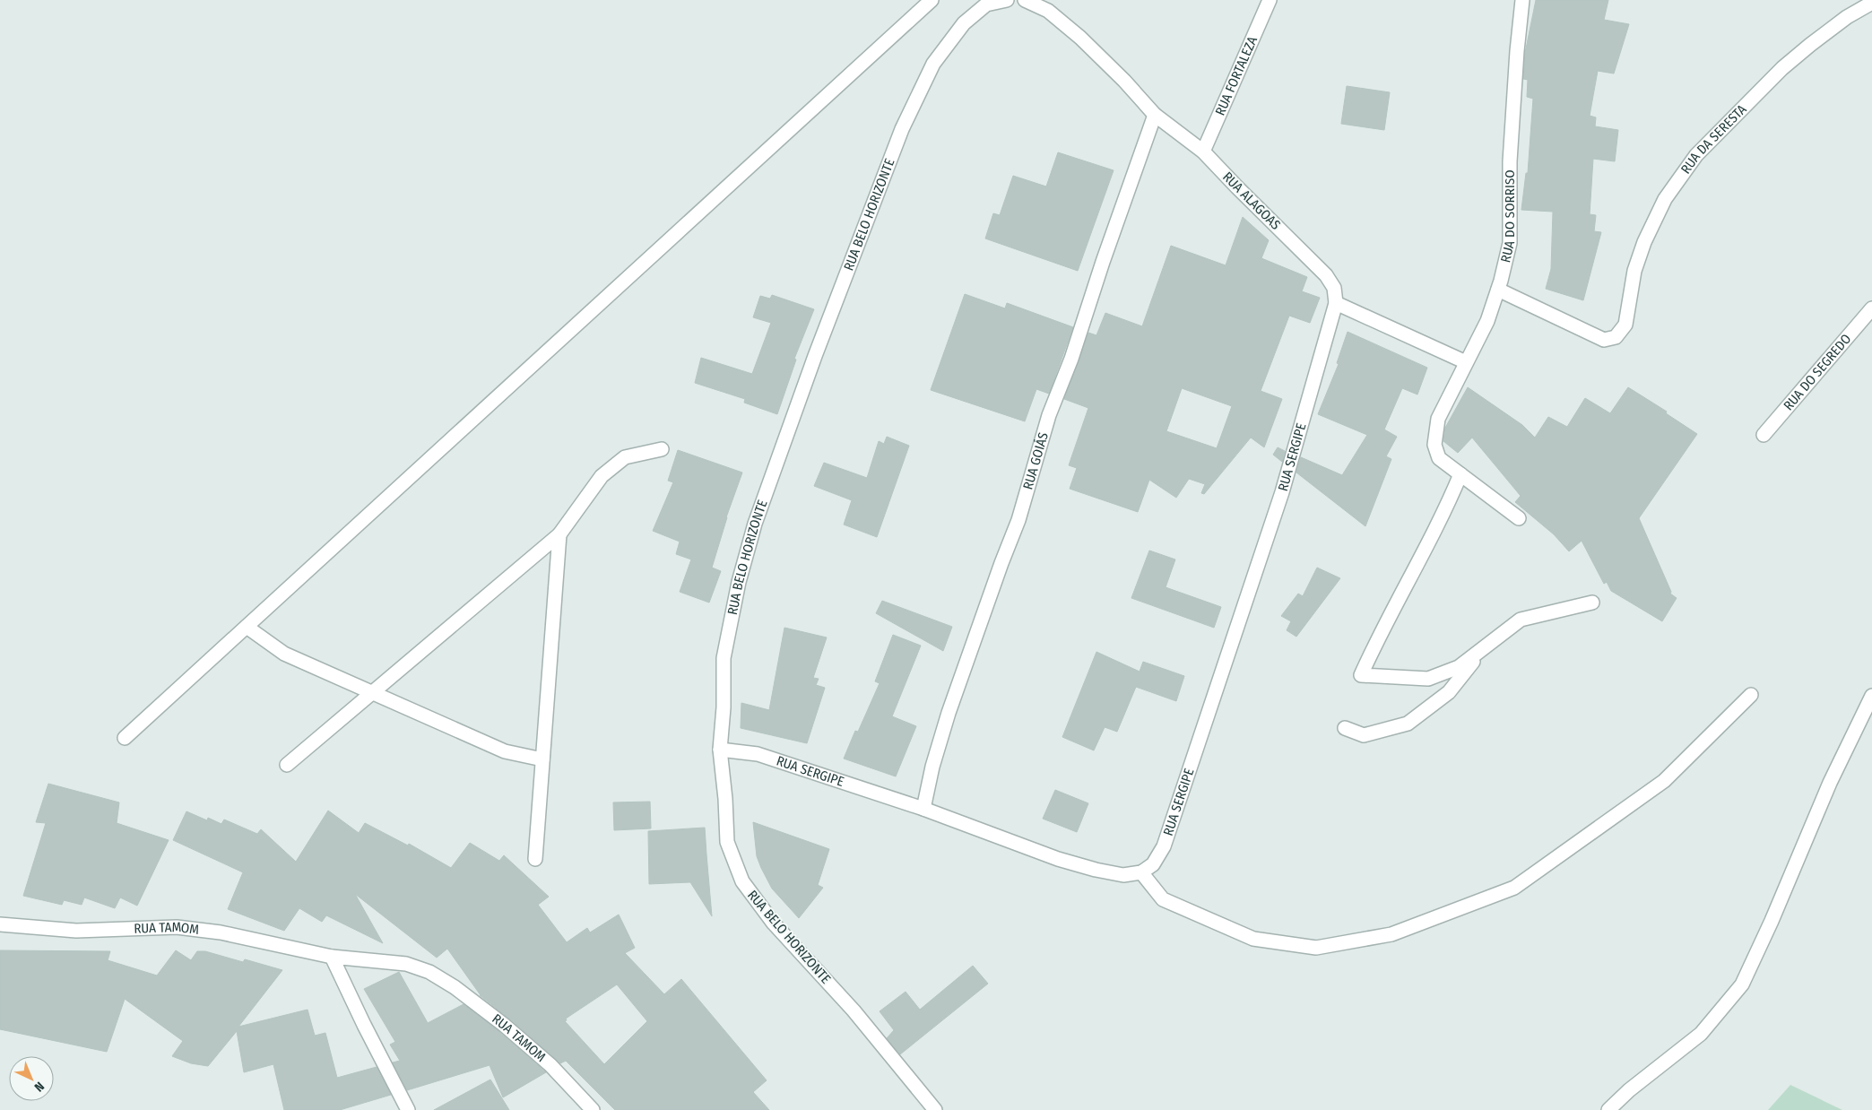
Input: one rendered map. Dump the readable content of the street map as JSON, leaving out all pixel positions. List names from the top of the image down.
{
  "streets": {
    "street": [
      "RUA FORTALEZA",
      "RUA DA SERESTA",
      "RUA ALAGOAS",
      "RUA BELO HORIZONTE",
      "RUA DO SORRISO",
      "RUA DO SEGREDO",
      "RUA SERGIPE",
      "RUA GOIÁS",
      "RUA TAMOM"
    ]
  },
  "crossings": [
    ["RUA FORTALEZA", "RUA ALAGOAS"],
    ["RUA DA SERESTA", "RUA DO SORRISO"],
    ["RUA ALAGOAS", "RUA SERGIPE"],
    ["RUA ALAGOAS", "RUA GOIÁS"],
    ["RUA BELO HORIZONTE", "RUA SERGIPE"],
    ["RUA SERGIPE", "RUA GOIÁS"]
  ],
  "north": "bottom right"
}
